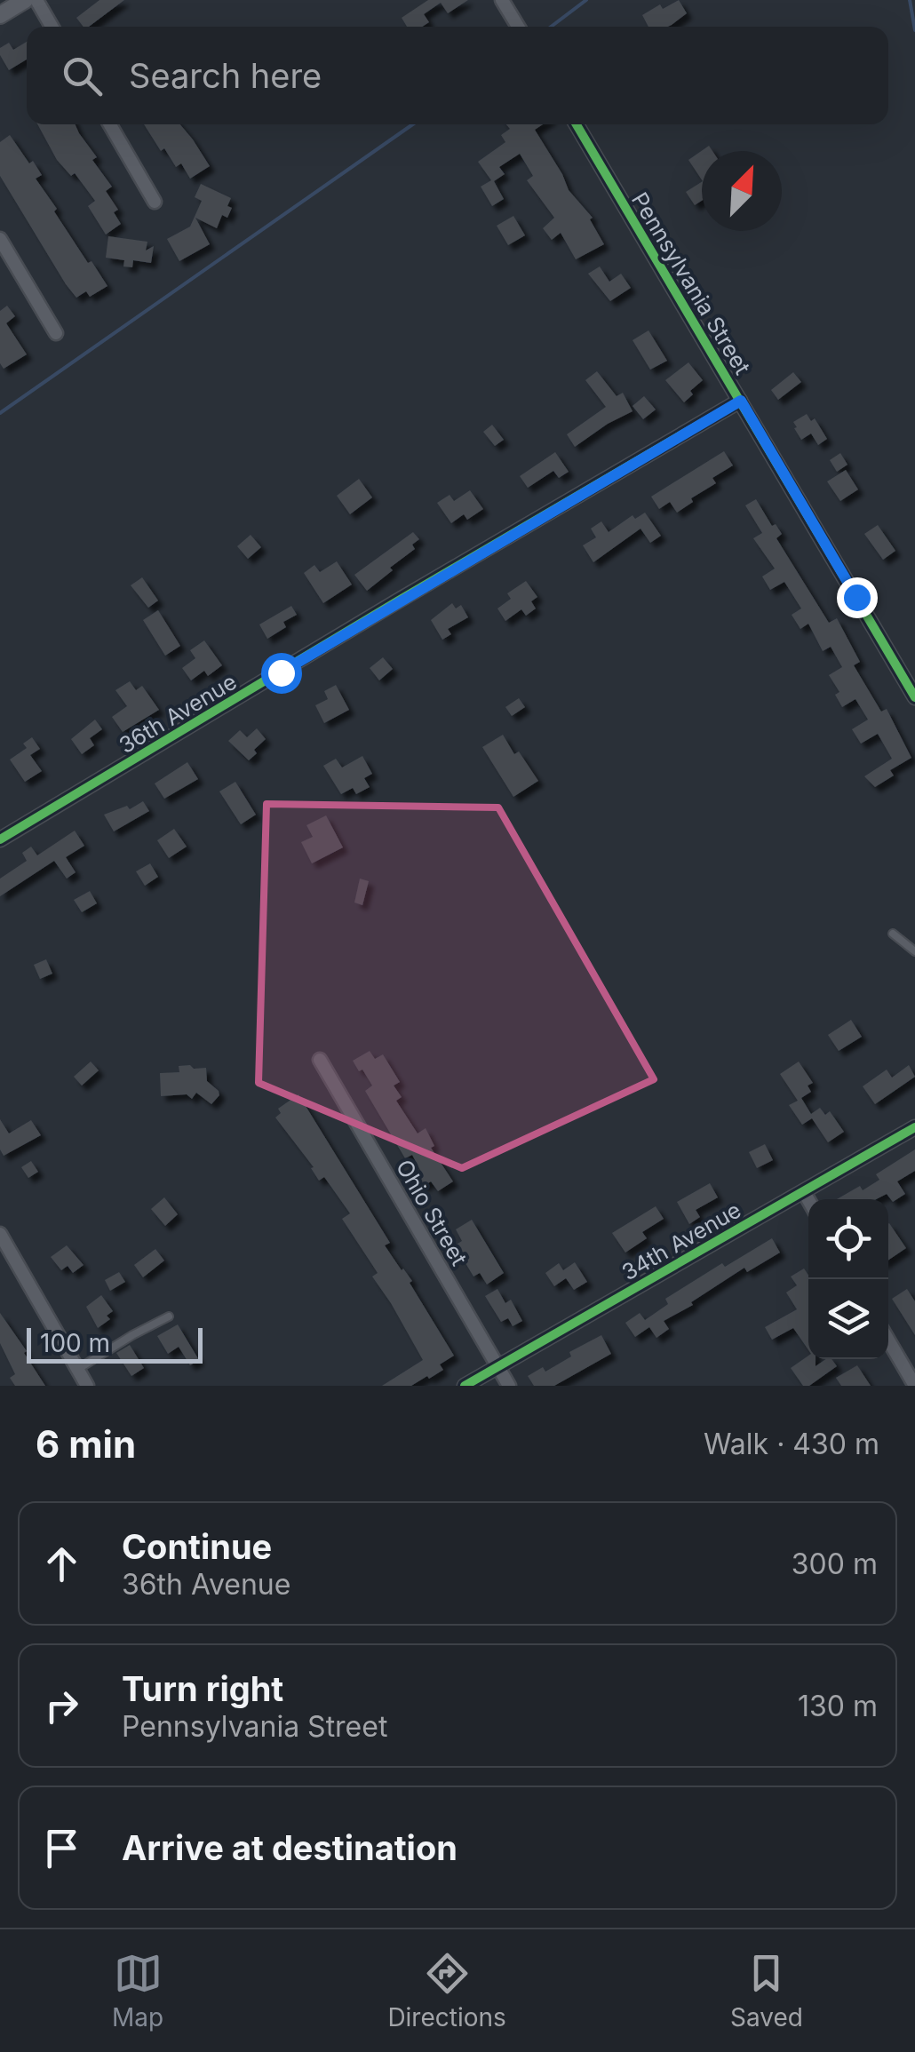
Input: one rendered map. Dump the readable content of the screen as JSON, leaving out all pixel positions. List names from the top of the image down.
{
  "streets": {
    "street": [
      "Pennsylvania Street",
      "36th Avenue",
      "Ohio Street",
      "34th Avenue"
    ]
  },
  "crossings": [
    ["Pennsylvania Street", "36th Avenue"],
    ["Ohio Street", "34th Avenue"]
  ],
  "scale_bar": "100 m",
  "north": "top right",
  "page": {
    "search": "Search here",
    "scale": "100 m",
    "heading": ["6 min", "Walk · 430 m"],
    "list": [
      ["Continue", "36th Avenue", "300 m"],
      ["Turn right", "Pennsylvania Street", "130 m"],
      "Arrive at destination"
    ],
    "nav": ["Map", "Directions", "Saved"]
  }
}
